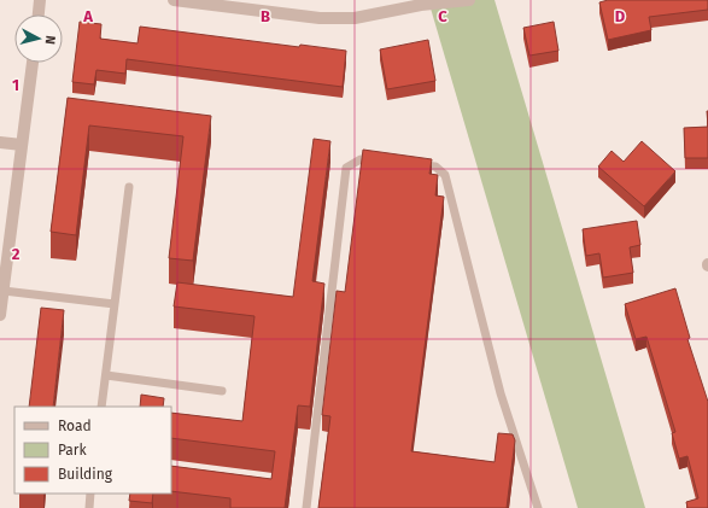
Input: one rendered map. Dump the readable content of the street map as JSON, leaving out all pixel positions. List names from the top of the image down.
{
  "legend": ["Road", "Park", "Building"],
  "north": "right",
  "grid": {
    "columns": [
      "A",
      "B",
      "C",
      "D"
    ],
    "rows": ["1", "2"]
  }
}
